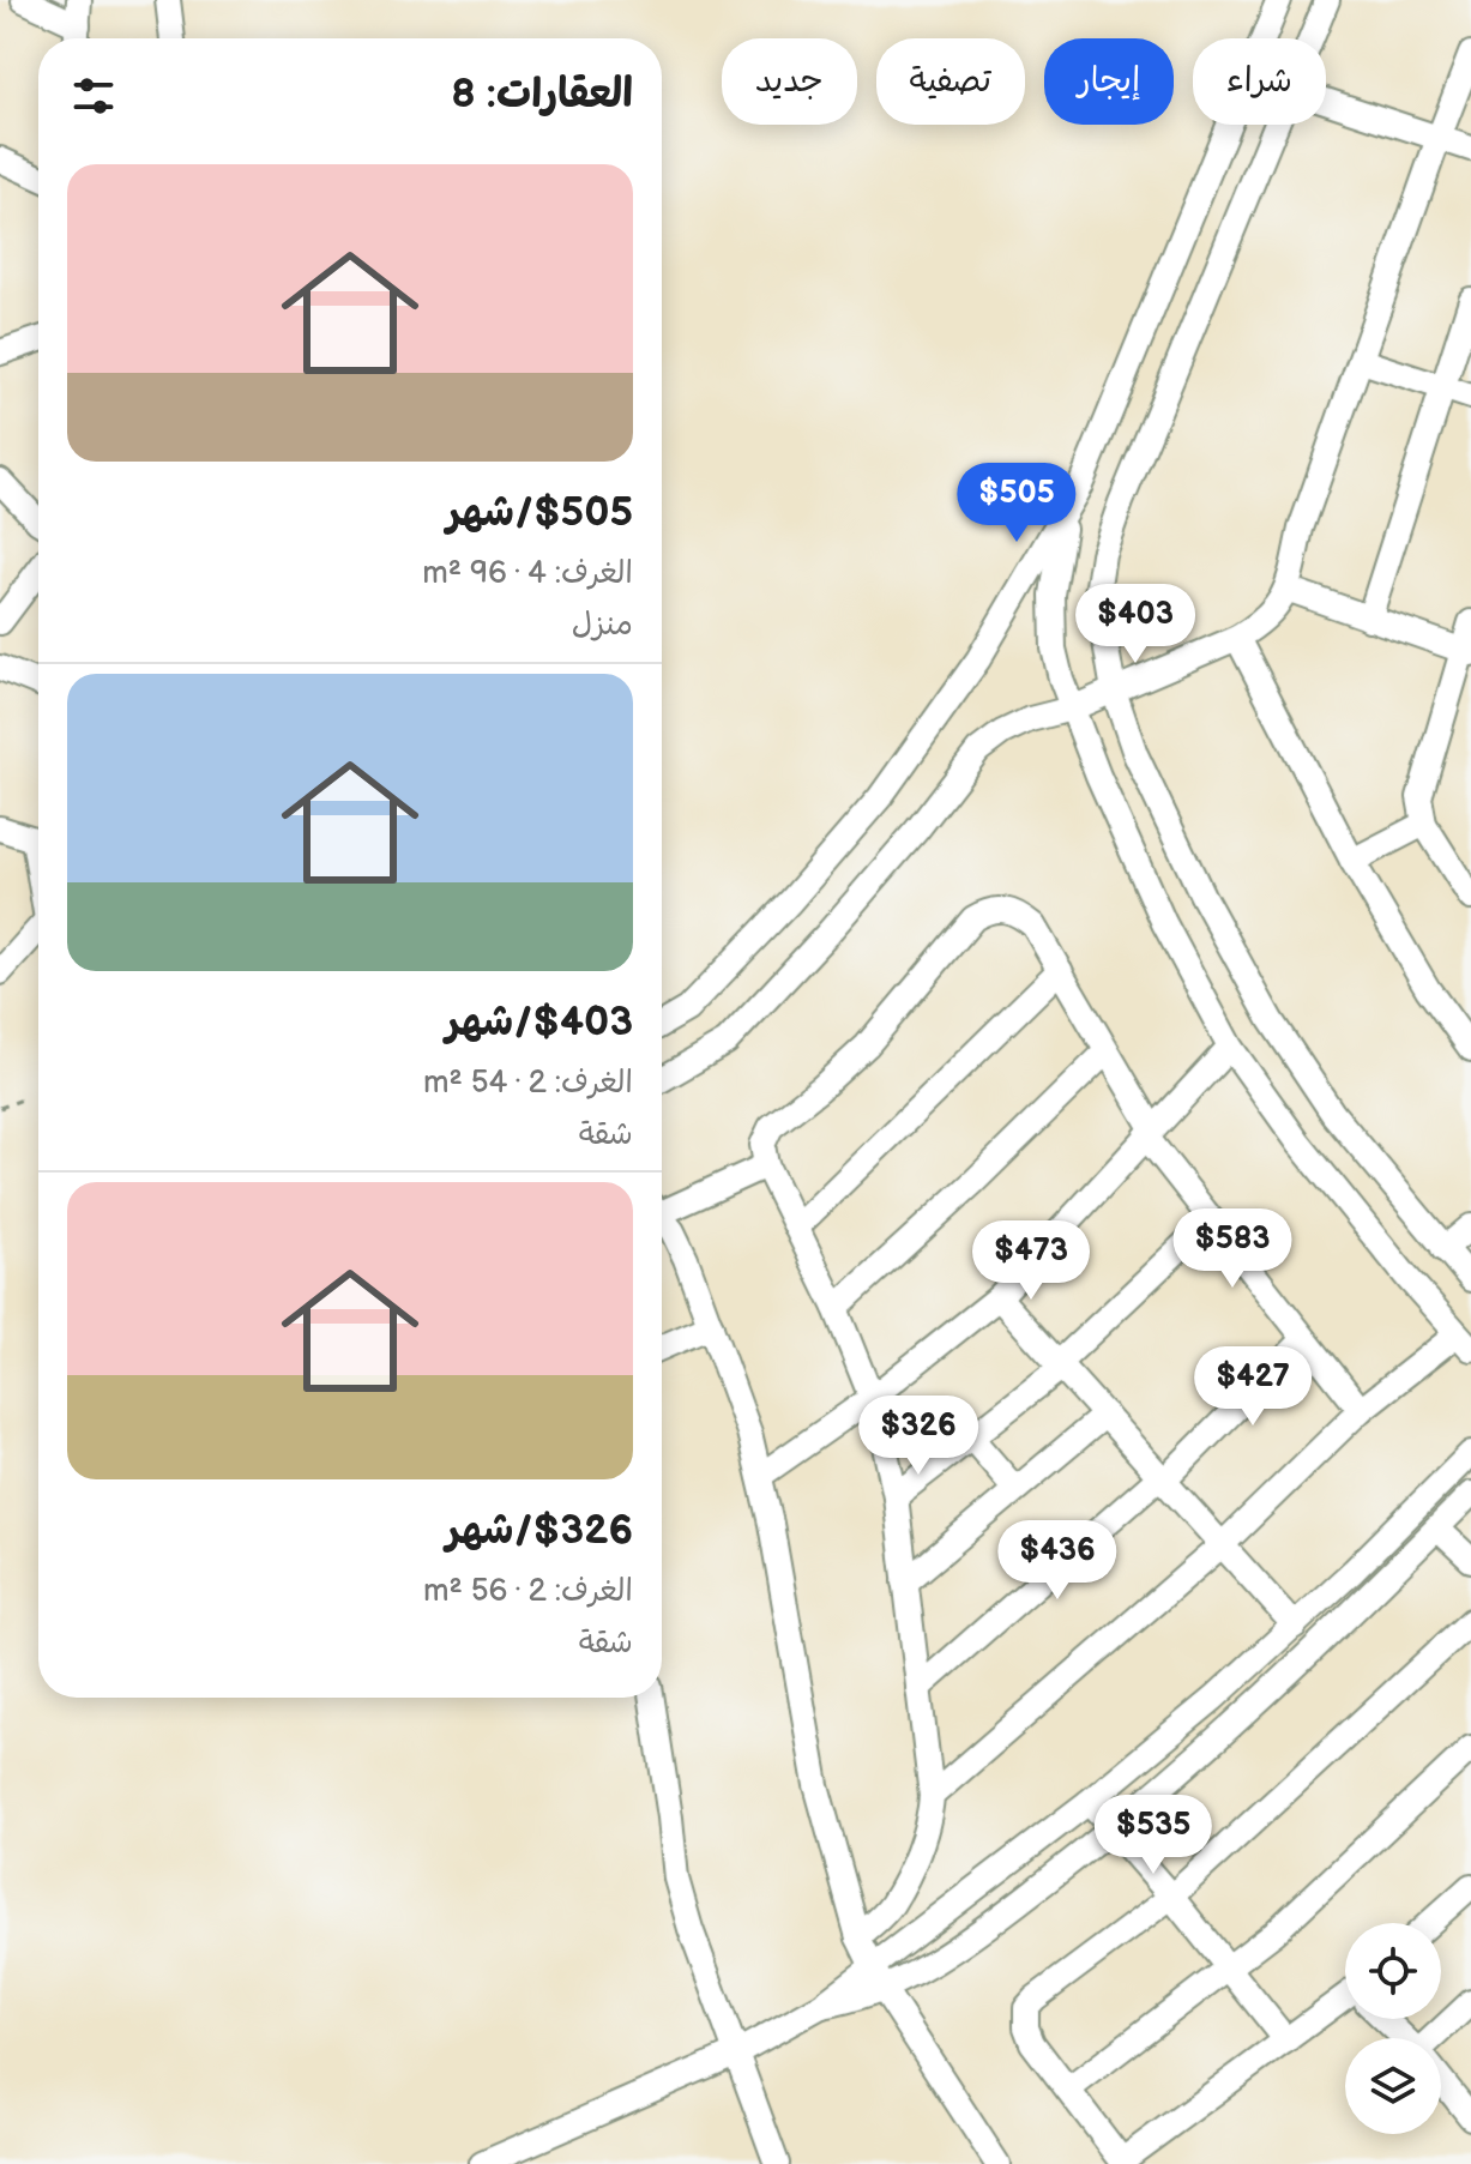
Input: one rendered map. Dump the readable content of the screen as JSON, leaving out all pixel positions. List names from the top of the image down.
{
  "page": {
    "chip": [
      "شراء",
      "إيجار",
      "تصفية",
      "جديد"
    ],
    "heading": "العقارات: 8",
    "list": [
      {
        "name": "$505/شهر",
        "note": "الغرف: 4 · 96 m² · منزل"
      },
      {
        "name": "$403/شهر",
        "note": "الغرف: 2 · 54 m² · شقة"
      },
      {
        "name": "$326/شهر",
        "note": "الغرف: 2 · 56 m² · شقة"
      }
    ],
    "price": [
      "$505",
      "$403",
      "$583",
      "$473",
      "$427",
      "$326",
      "$436",
      "$535"
    ]
  }
}
